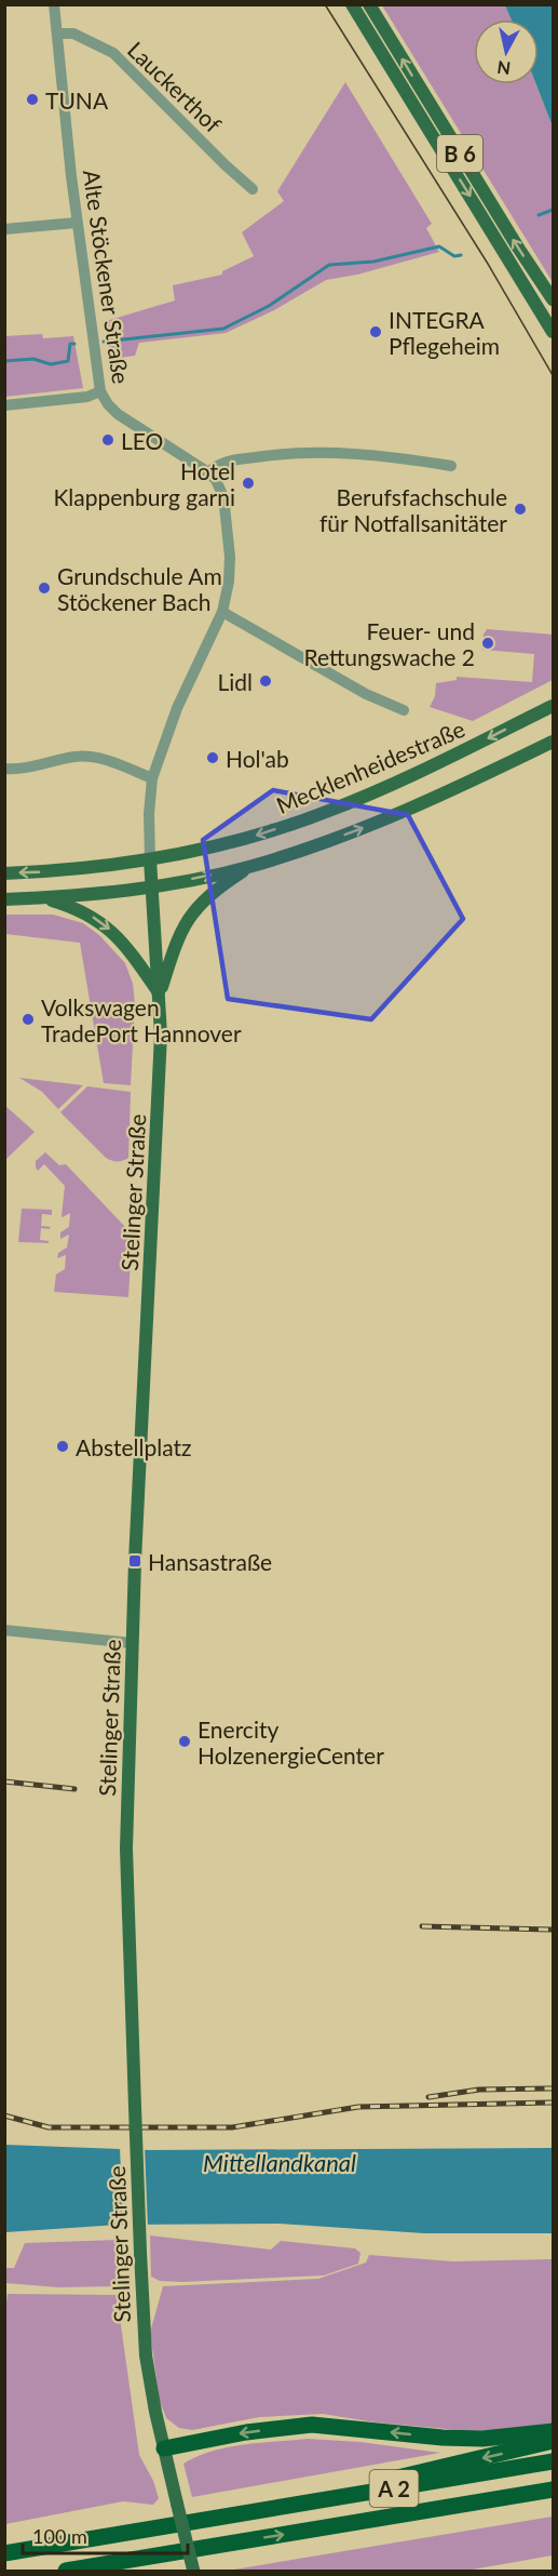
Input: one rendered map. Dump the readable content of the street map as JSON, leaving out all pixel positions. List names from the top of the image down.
{
  "streets": {
    "highway": ["A 2"],
    "main road": ["B 6", "Mecklenheidestraße", "Stelinger Straße"],
    "street": ["Lauckerthof", "Alte Stöckener Straße"]
  },
  "crossings": [
    ["Lauckerthof", "Alte Stöckener Straße"],
    ["Alte Stöckener Straße", "Mecklenheidestraße"],
    ["Alte Stöckener Straße", "Stelinger Straße"],
    ["Mecklenheidestraße", "Stelinger Straße"]
  ],
  "water": ["Mittellandkanal"],
  "places": {
    "other": [
      "TUNA",
      "INTEGRA Pflegeheim",
      "LEO",
      "Hotel Klappenburg garni",
      "Berufsfachschule für Notfallsanitäter",
      "Grundschule Am Stöckener Bach",
      "Feuer- und Rettungswache 2",
      "Lidl",
      "Hol'ab",
      "Volkswagen TradePort Hannover",
      "Abstellplatz",
      "Enercity HolzenergieCenter"
    ],
    "transit": ["Hansastraße"]
  },
  "scale_bar": "100 m",
  "north": "bottom"
}
